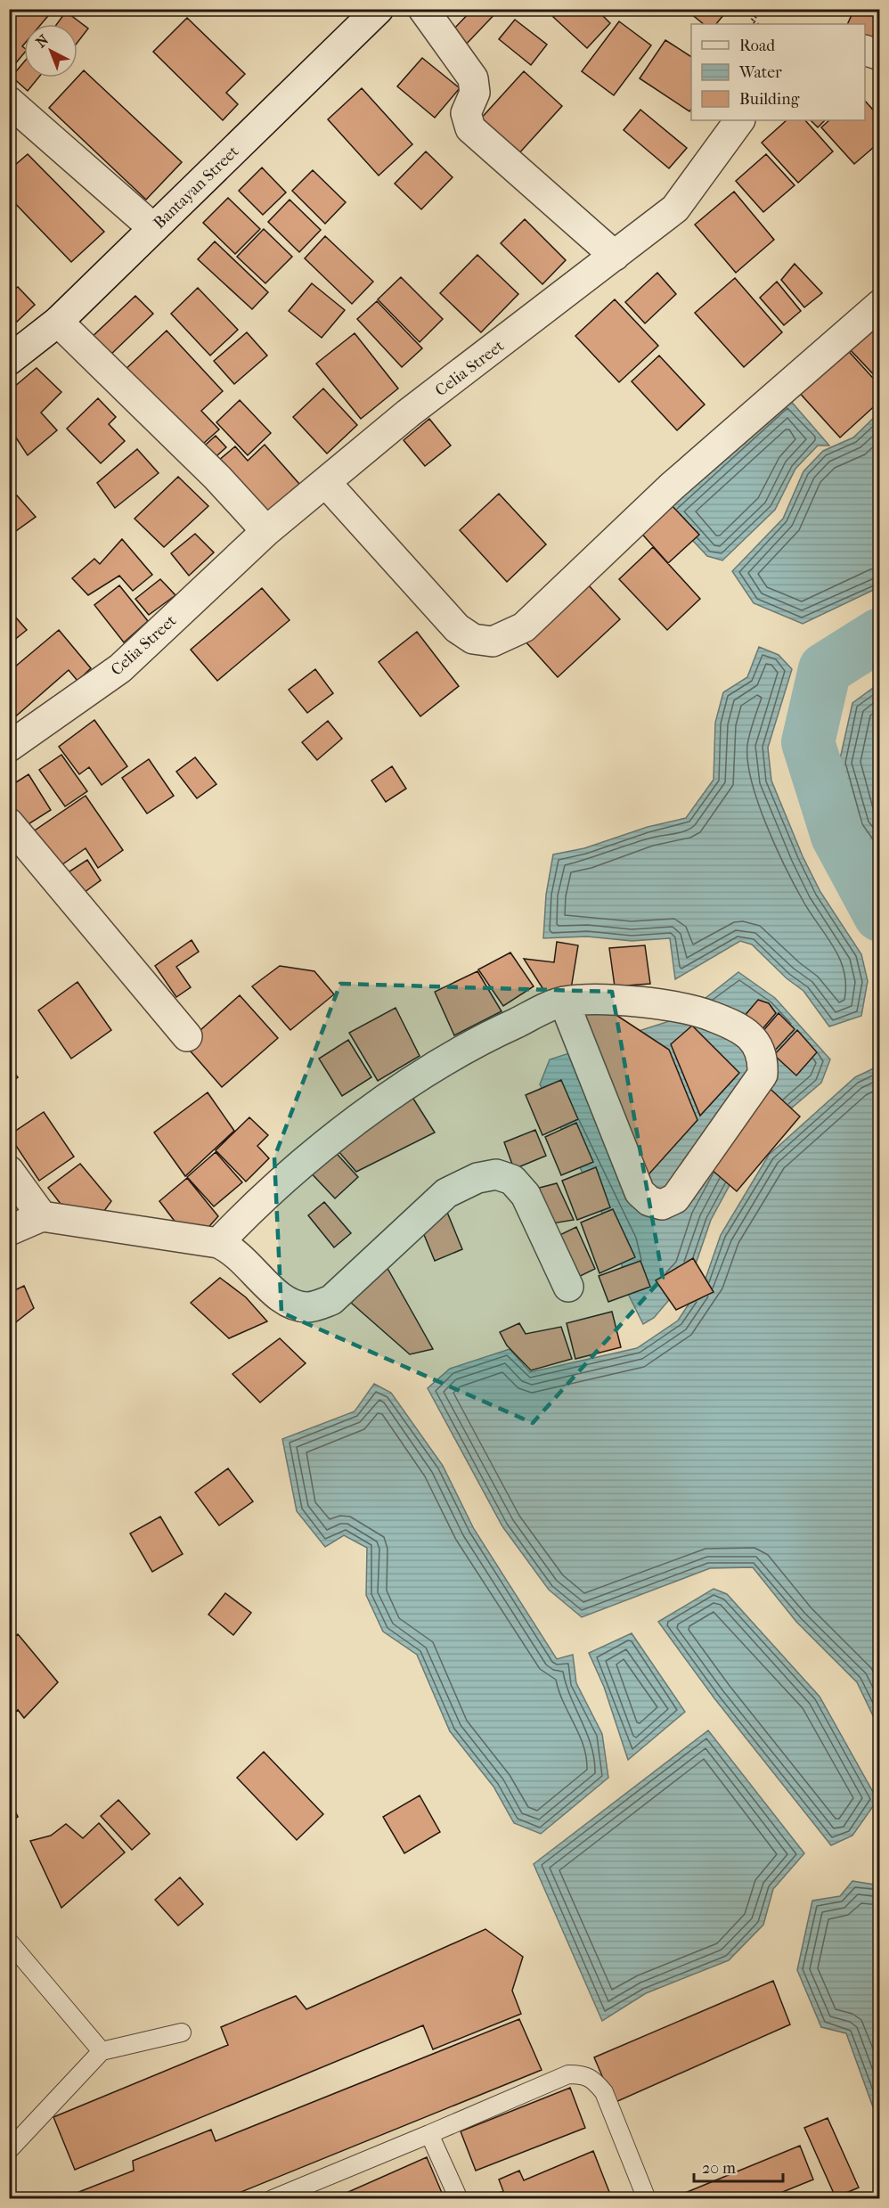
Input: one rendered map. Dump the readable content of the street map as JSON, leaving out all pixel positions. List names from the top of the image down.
{
  "streets": {
    "street": ["Bantayan Street", "Celia Street"]
  },
  "legend": ["Road", "Water", "Building"],
  "scale_bar": "20 m",
  "north": "top left"
}
